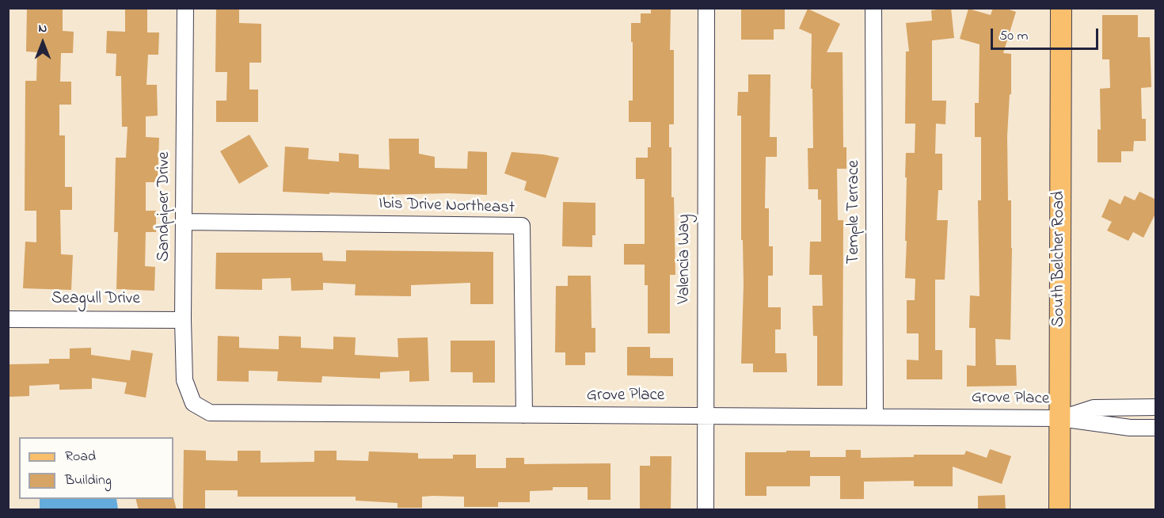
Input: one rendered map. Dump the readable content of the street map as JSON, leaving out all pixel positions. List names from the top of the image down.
{
  "streets": {
    "main road": ["South Belcher Road"],
    "street": [
      "Sandpiper Drive",
      "Ibis Drive Northeast",
      "Temple Terrace",
      "Valencia Way",
      "Seagull Drive",
      "Grove Place"
    ]
  },
  "crossings": [
    ["Sandpiper Drive", "Ibis Drive Northeast"],
    ["Sandpiper Drive", "Seagull Drive"],
    ["Sandpiper Drive", "Grove Place"],
    ["Ibis Drive Northeast", "Grove Place"],
    ["Temple Terrace", "Grove Place"],
    ["Valencia Way", "Grove Place"],
    ["South Belcher Road", "Grove Place"]
  ],
  "legend": ["Road", "Building"],
  "scale_bar": "50 m",
  "north": "top"
}
